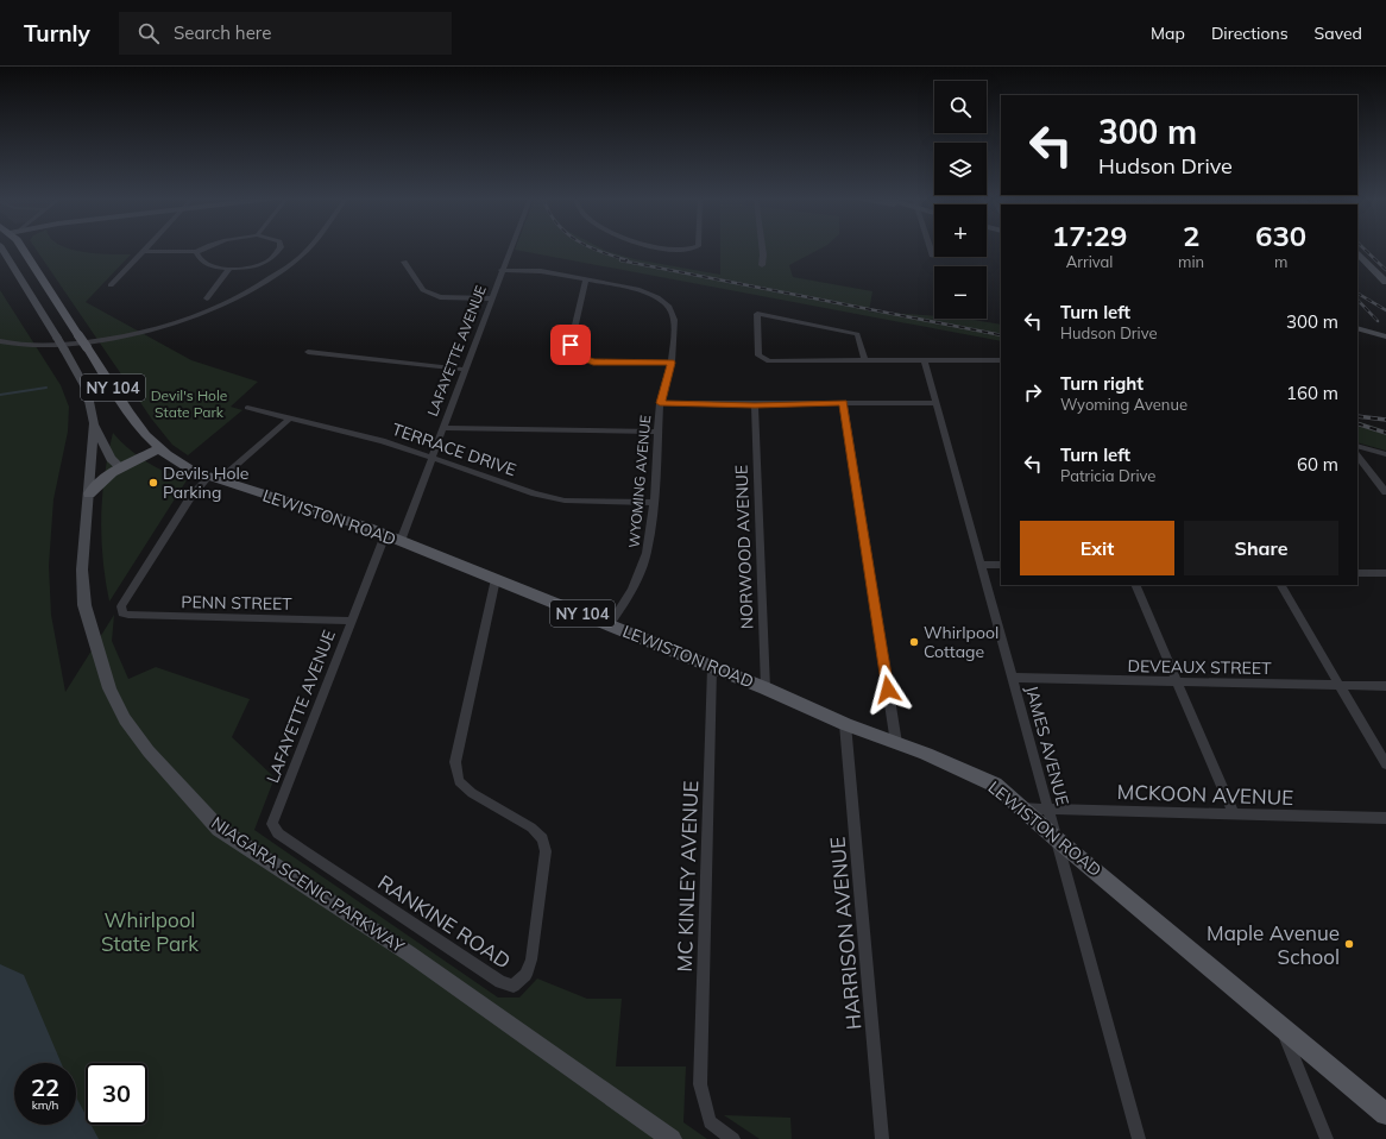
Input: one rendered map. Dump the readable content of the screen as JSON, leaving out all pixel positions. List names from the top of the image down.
{
  "streets": {
    "main road": ["NY 104", "LEWISTON ROAD", "NIAGARA SCENIC PARKWAY"],
    "street": [
      "LAFAYETTE AVENUE",
      "TERRACE DRIVE",
      "WYOMING AVENUE",
      "NORWOOD AVENUE",
      "PENN STREET",
      "DEVEAUX STREET",
      "JAMES AVENUE",
      "MCKOON AVENUE",
      "MC KINLEY AVENUE",
      "RANKINE ROAD",
      "HARRISON AVENUE"
    ]
  },
  "crossings": [
    ["LAFAYETTE AVENUE", "TERRACE DRIVE"],
    ["LAFAYETTE AVENUE", "WYOMING AVENUE"],
    ["LAFAYETTE AVENUE", "LEWISTON ROAD"],
    ["LAFAYETTE AVENUE", "PENN STREET"],
    ["LAFAYETTE AVENUE", "RANKINE ROAD"],
    ["TERRACE DRIVE", "WYOMING AVENUE"],
    ["WYOMING AVENUE", "LEWISTON ROAD"],
    ["LEWISTON ROAD", "NORWOOD AVENUE"],
    ["LEWISTON ROAD", "PENN STREET"],
    ["LEWISTON ROAD", "JAMES AVENUE"],
    ["LEWISTON ROAD", "MCKOON AVENUE"],
    ["LEWISTON ROAD", "MC KINLEY AVENUE"],
    ["LEWISTON ROAD", "RANKINE ROAD"],
    ["LEWISTON ROAD", "HARRISON AVENUE"],
    ["DEVEAUX STREET", "JAMES AVENUE"],
    ["JAMES AVENUE", "MCKOON AVENUE"]
  ],
  "parks": ["Devil's Hole State Park", "Whirlpool State Park"],
  "places": ["Devils Hole Parking", "Whirlpool Cottage", "Maple Avenue School"],
  "page": {
    "header": "Turnly",
    "search": "Search here",
    "nav": ["Map", "Directions", "Saved"],
    "map_buttons": ["+", "−"],
    "turn": ["300 m", "Hudson Drive"],
    "eta": [
      "17:29",
      "Arrival",
      "2",
      "min",
      "630",
      "m"
    ],
    "list": [
      {
        "name": "Turn left",
        "note": "Hudson Drive",
        "value": "300 m"
      },
      {
        "name": "Turn right",
        "note": "Wyoming Avenue",
        "value": "160 m"
      },
      {
        "name": "Turn left",
        "note": "Patricia Drive",
        "value": "60 m"
      }
    ],
    "buttons": ["Exit", "Share"],
    "speed": "22 km/h",
    "limit": "30"
  }
}
